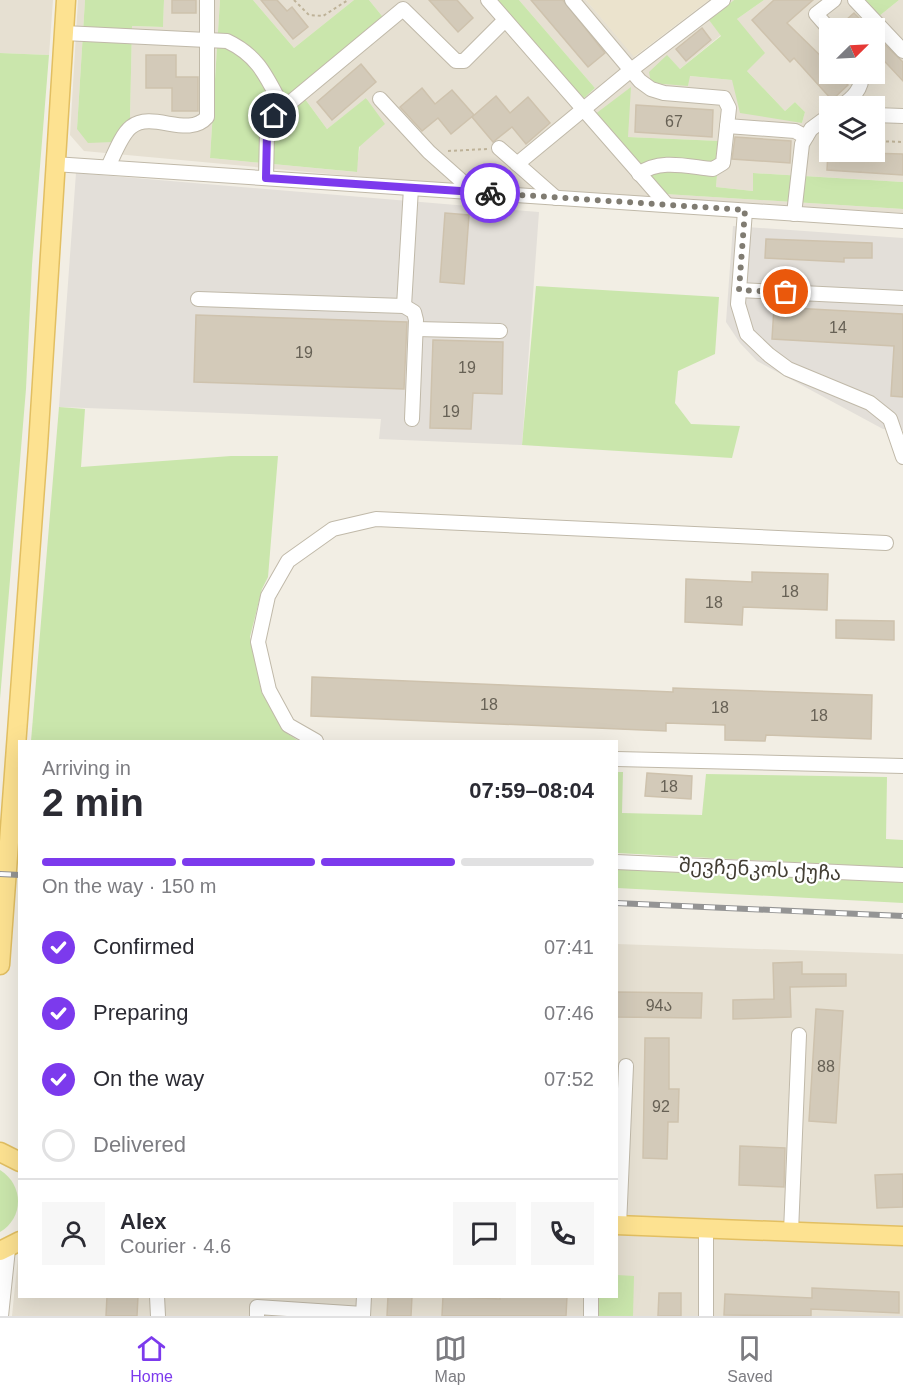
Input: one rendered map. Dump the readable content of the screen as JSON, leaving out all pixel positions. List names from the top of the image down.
{
  "streets": {
    "street": ["შევჩენკოს ქუჩა"]
  },
  "house_numbers": [
    "67",
    "14",
    "19",
    "19",
    "19",
    "18",
    "18",
    "18",
    "18",
    "18",
    "18",
    "94ა",
    "88",
    "92"
  ],
  "north": "top right",
  "page": {
    "heading": ["2 min", "Arriving in", "07:59–08:04"],
    "panel": ["Alex", "Courier · 4.6"],
    "bar": "On the way · 150 m",
    "list": [
      ["Confirmed", "07:41"],
      ["Preparing", "07:46"],
      ["On the way", "07:52"],
      "Delivered"
    ],
    "tabs": ["Home", "Map", "Saved"]
  }
}
